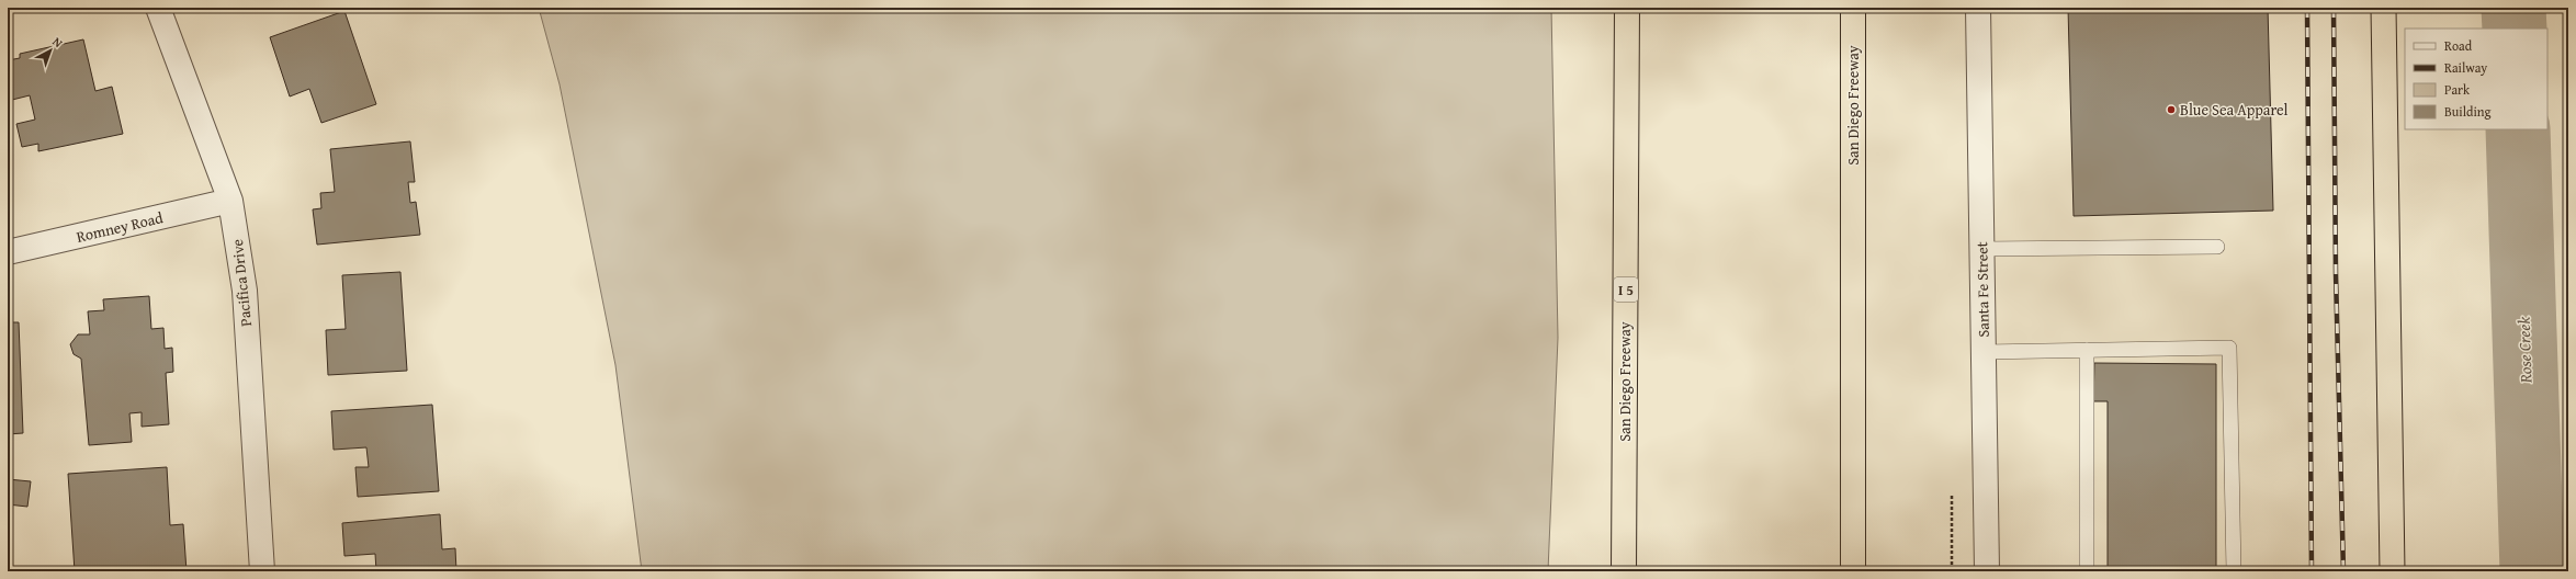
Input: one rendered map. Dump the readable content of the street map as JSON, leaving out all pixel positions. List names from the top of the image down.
{
  "streets": {
    "highway": ["San Diego Freeway", "I 5"],
    "street": ["Romney Road", "Pacifica Drive", "Santa Fe Street"]
  },
  "crossings": [
    ["Romney Road", "Pacifica Drive"]
  ],
  "water": ["Rose Creek"],
  "places": ["Blue Sea Apparel"],
  "legend": [
    "Road",
    "Railway",
    "Park",
    "Building"
  ],
  "north": "top right"
}
